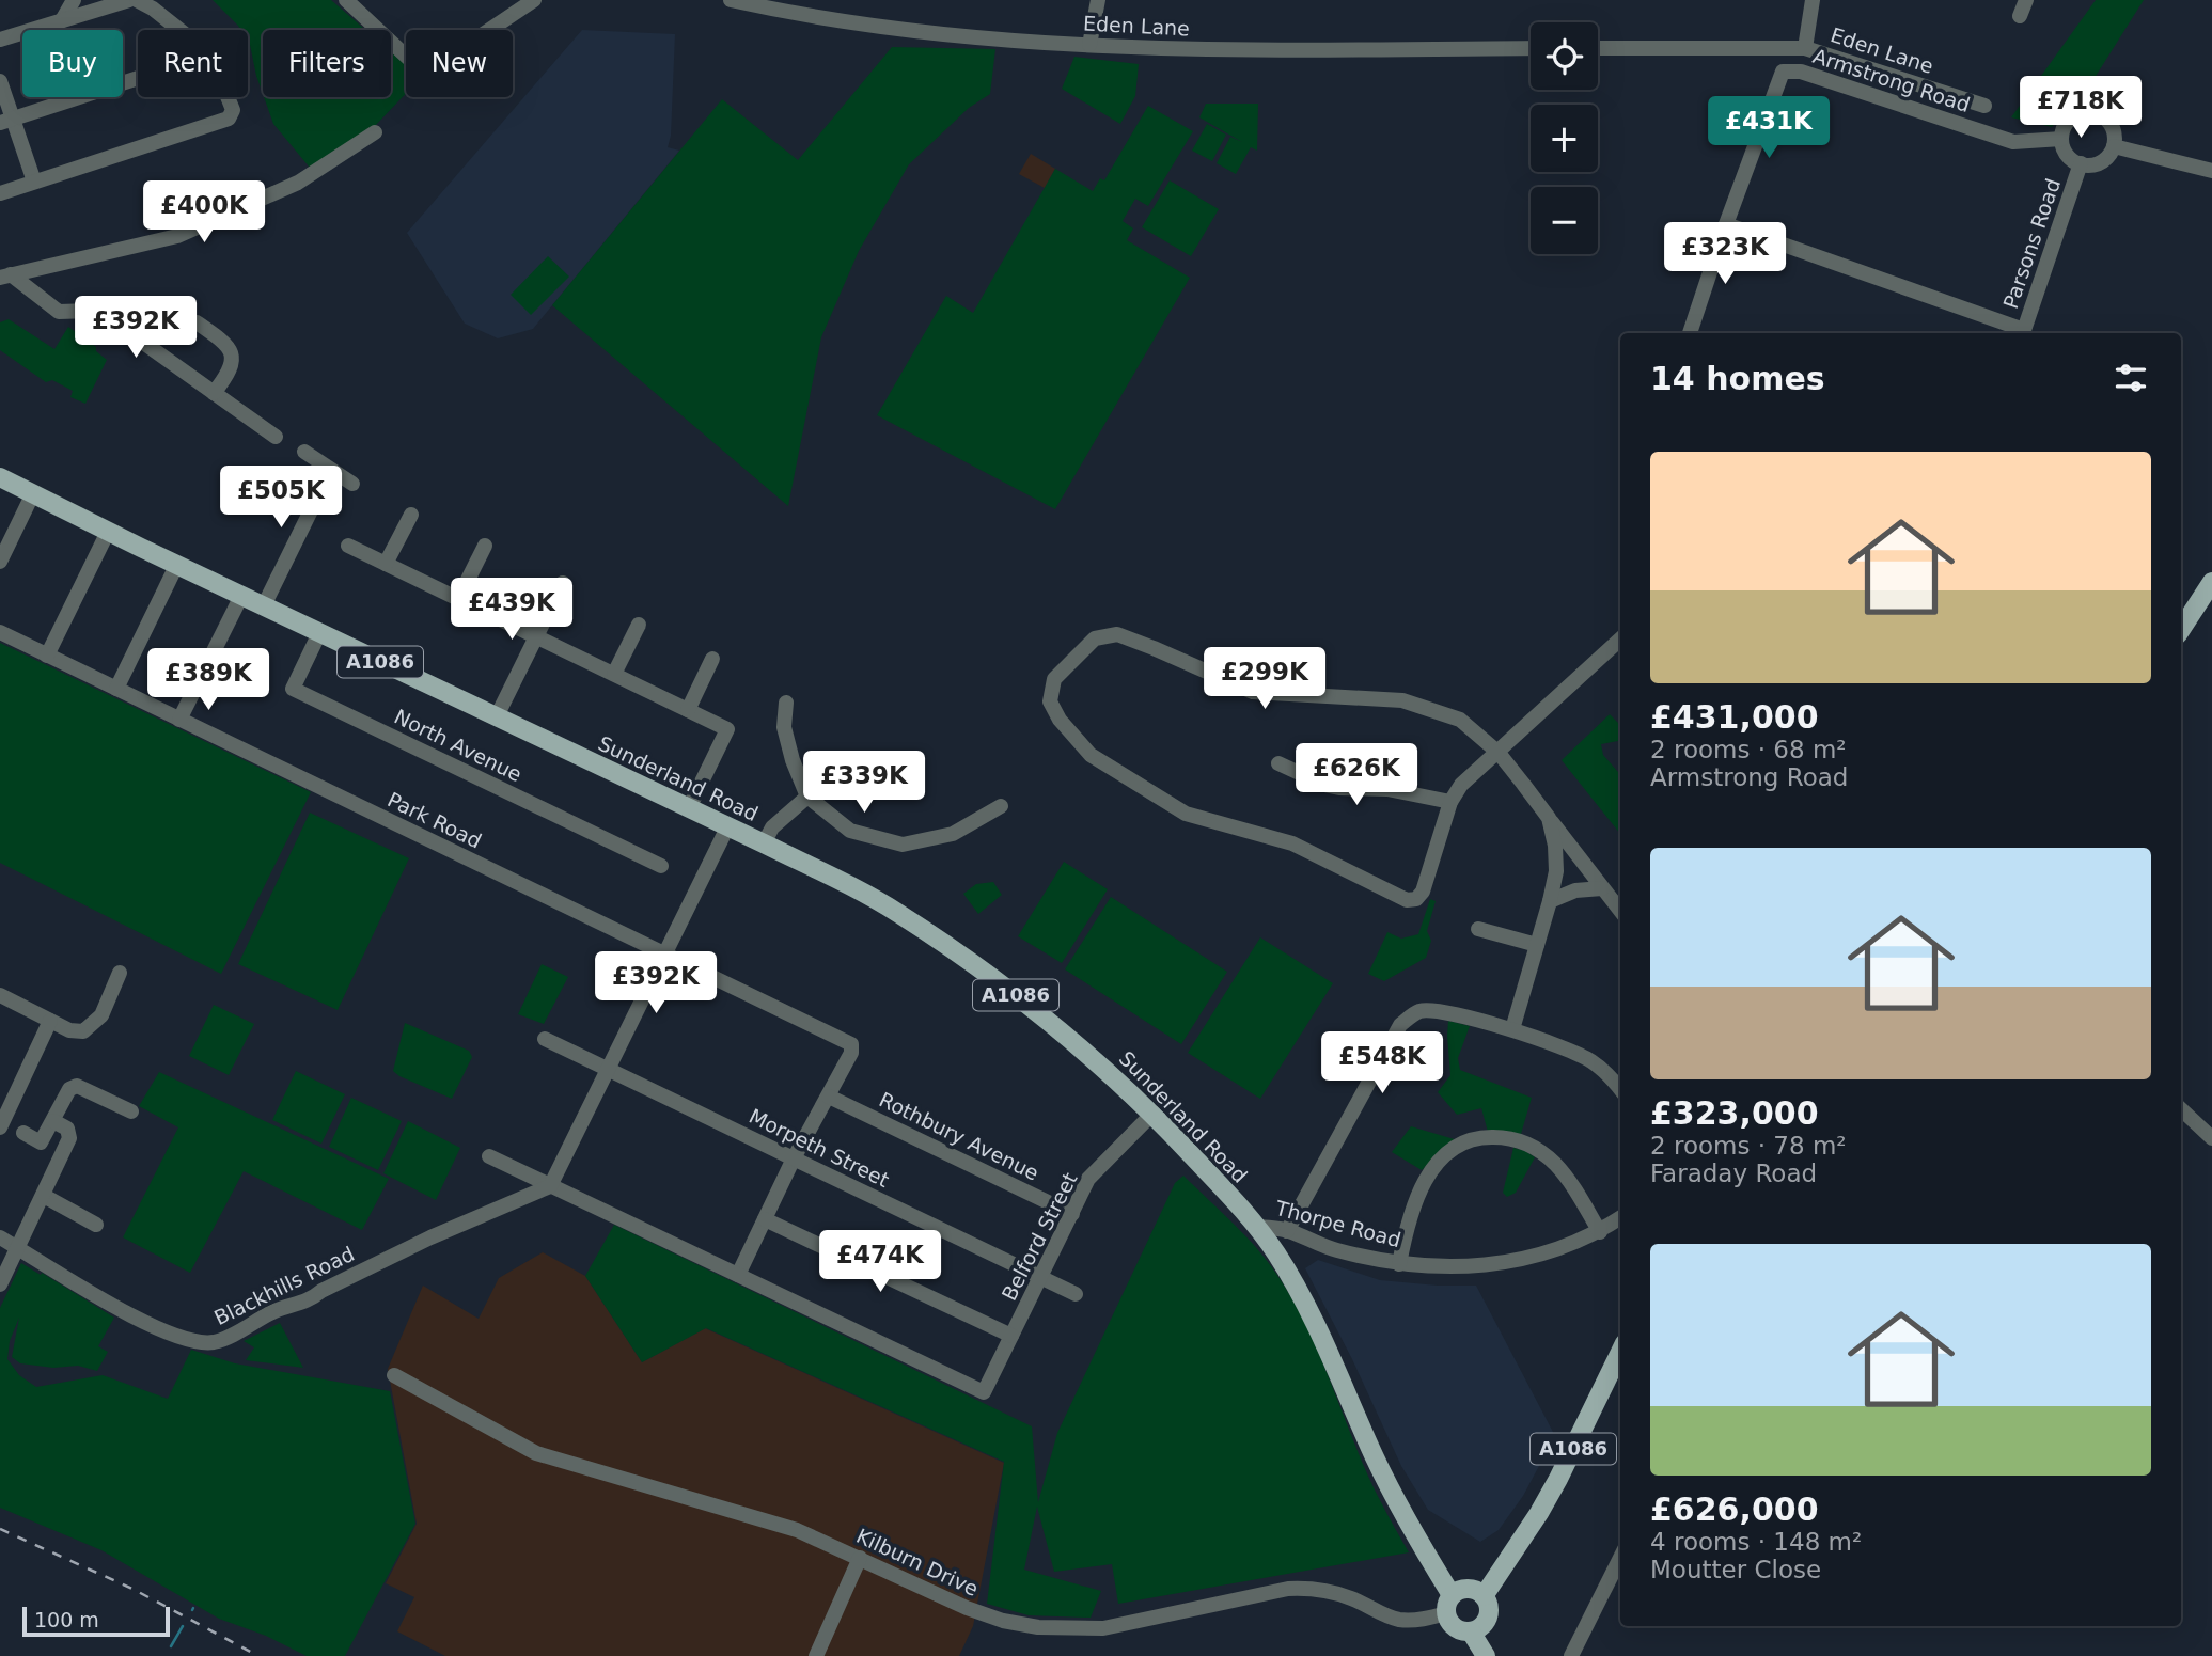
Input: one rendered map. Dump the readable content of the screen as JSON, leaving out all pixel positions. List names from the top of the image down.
{
  "streets": {
    "main road": ["A1086", "Sunderland Road"],
    "street": [
      "Eden Lane",
      "Armstrong Road",
      "Parsons Road",
      "North Avenue",
      "Park Road",
      "Rothbury Avenue",
      "Morpeth Street",
      "Thorpe Road",
      "Belford Street",
      "Blackhills Road",
      "Kilburn Drive"
    ]
  },
  "crossings": [
    ["Armstrong Road", "Parsons Road"],
    ["A1086", "Sunderland Road"],
    ["A1086", "Kilburn Drive"],
    ["North Avenue", "Sunderland Road"],
    ["Sunderland Road", "Thorpe Road"],
    ["Sunderland Road", "Belford Street"],
    ["Sunderland Road", "Kilburn Drive"],
    ["Park Road", "Rothbury Avenue"],
    ["Rothbury Avenue", "Belford Street"],
    ["Morpeth Street", "Belford Street"]
  ],
  "scale_bar": "100 m",
  "page": {
    "map_buttons": ["+", "−"],
    "chip": [
      "Buy",
      "Rent",
      "Filters",
      "New"
    ],
    "price": [
      "£718K",
      "£431K",
      "£400K",
      "£323K",
      "£392K",
      "£505K",
      "£439K",
      "£299K",
      "£389K",
      "£626K",
      "£339K",
      "£392K",
      "£548K",
      "£474K"
    ],
    "heading": "14 homes",
    "list": [
      {
        "name": "£431,000",
        "note": "2 rooms · 68 m² · Armstrong Road"
      },
      {
        "name": "£323,000",
        "note": "2 rooms · 78 m² · Faraday Road"
      },
      {
        "name": "£626,000",
        "note": "4 rooms · 148 m² · Moutter Close"
      }
    ],
    "scale": "100 m"
  }
}
